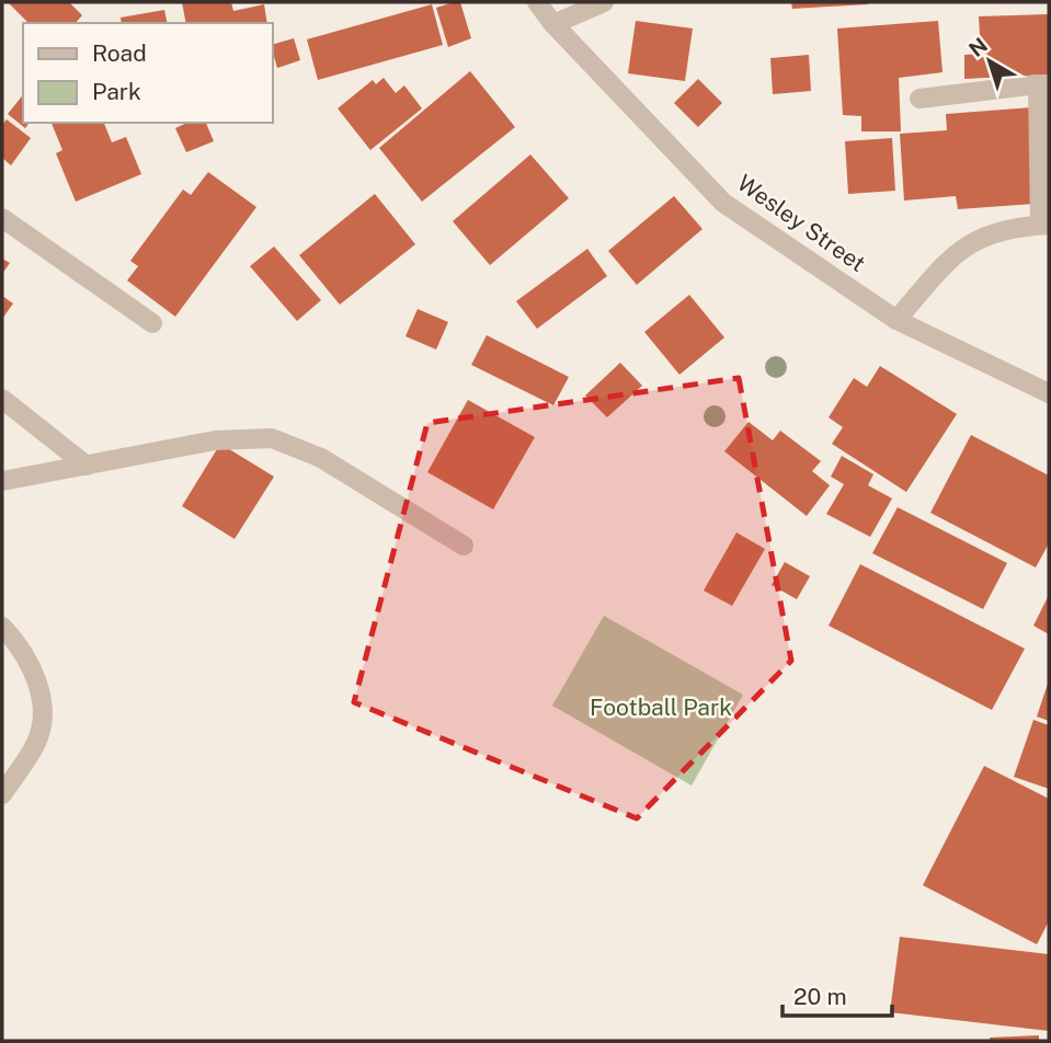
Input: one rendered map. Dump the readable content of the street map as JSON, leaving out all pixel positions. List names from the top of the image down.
{
  "streets": {
    "street": ["Wesley Street"]
  },
  "parks": ["Football Park"],
  "legend": ["Road", "Park"],
  "scale_bar": "20 m",
  "north": "top left"
}
